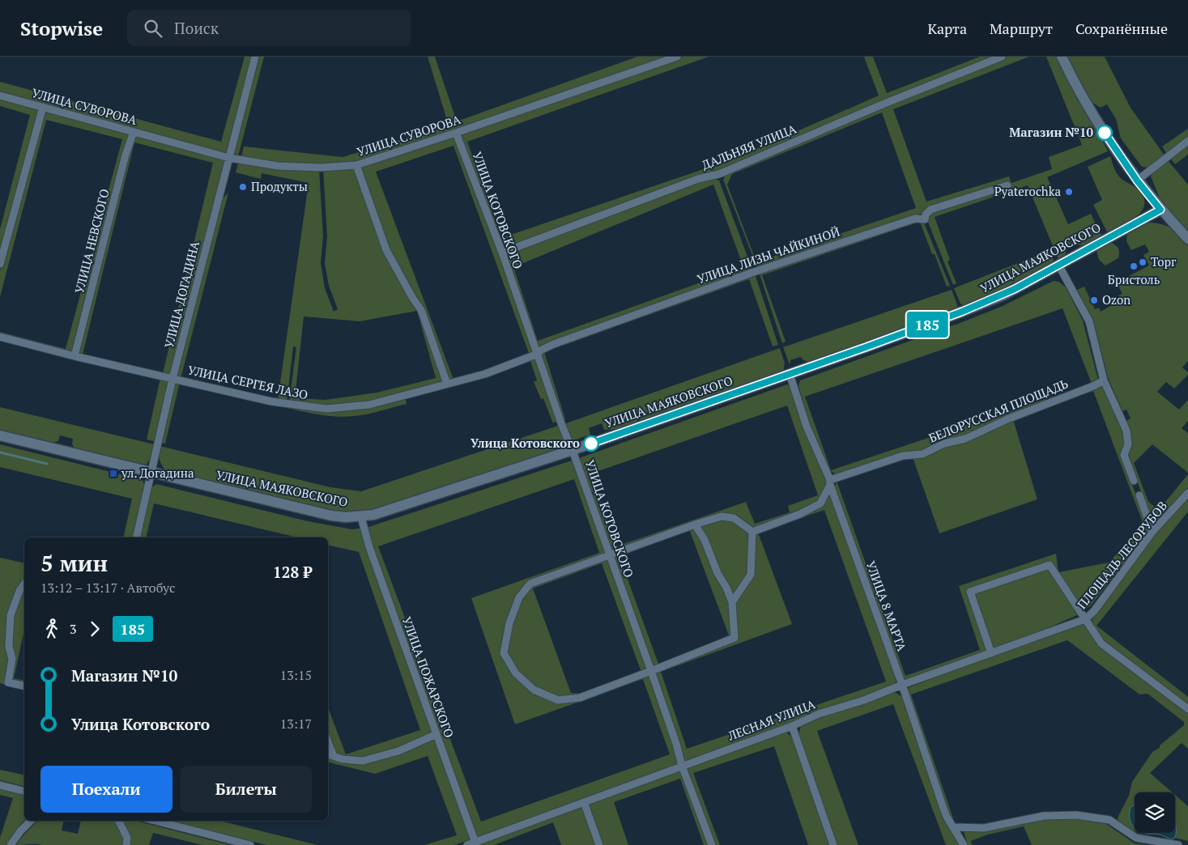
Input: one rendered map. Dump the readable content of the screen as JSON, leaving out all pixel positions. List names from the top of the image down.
{
  "streets": {
    "main road": ["УЛИЦА МАЯКОВСКОГО"],
    "street": [
      "УЛИЦА СУВОРОВА",
      "ДАЛЬНЯЯ УЛИЦА",
      "УЛИЦА КОТОВСКОГО",
      "УЛИЦА НЕВСКОГО",
      "УЛИЦА ЛИЗЫ ЧАЙКИНОЙ",
      "УЛИЦА ДОГАДИНА",
      "УЛИЦА СЕРГЕЯ ЛАЗО",
      "БЕЛОРУССКАЯ ПЛОЩАДЬ",
      "ПЛОЩАДЬ ЛЕСОРУБОВ",
      "УЛИЦА 8 МАРТА",
      "УЛИЦА ПОЖАРСКОГО",
      "ЛЕСНАЯ УЛИЦА"
    ]
  },
  "crossings": [
    ["УЛИЦА СУВОРОВА", "УЛИЦА КОТОВСКОГО"],
    ["УЛИЦА СУВОРОВА", "УЛИЦА НЕВСКОГО"],
    ["УЛИЦА СУВОРОВА", "УЛИЦА ДОГАДИНА"],
    ["ДАЛЬНЯЯ УЛИЦА", "УЛИЦА КОТОВСКОГО"],
    ["УЛИЦА КОТОВСКОГО", "УЛИЦА ЛИЗЫ ЧАЙКИНОЙ"],
    ["УЛИЦА КОТОВСКОГО", "УЛИЦА МАЯКОВСКОГО"],
    ["УЛИЦА КОТОВСКОГО", "УЛИЦА СЕРГЕЯ ЛАЗО"],
    ["УЛИЦА КОТОВСКОГО", "ЛЕСНАЯ УЛИЦА"],
    ["УЛИЦА НЕВСКОГО", "УЛИЦА СЕРГЕЯ ЛАЗО"],
    ["УЛИЦА ЛИЗЫ ЧАЙКИНОЙ", "УЛИЦА СЕРГЕЯ ЛАЗО"],
    ["УЛИЦА МАЯКОВСКОГО", "УЛИЦА ДОГАДИНА"],
    ["УЛИЦА МАЯКОВСКОГО", "УЛИЦА 8 МАРТА"],
    ["УЛИЦА МАЯКОВСКОГО", "УЛИЦА ПОЖАРСКОГО"],
    ["УЛИЦА ДОГАДИНА", "УЛИЦА СЕРГЕЯ ЛАЗО"],
    ["БЕЛОРУССКАЯ ПЛОЩАДЬ", "УЛИЦА 8 МАРТА"],
    ["ПЛОЩАДЬ ЛЕСОРУБОВ", "ЛЕСНАЯ УЛИЦА"],
    ["УЛИЦА 8 МАРТА", "ЛЕСНАЯ УЛИЦА"],
    ["УЛИЦА ПОЖАРСКОГО", "ЛЕСНАЯ УЛИЦА"]
  ],
  "places": {
    "other": [
      "Магазин №10",
      "Продукты",
      "Pyaterochka",
      "Торг",
      "Бристоль",
      "Ozon",
      "Улица Котовского"
    ],
    "transit": ["ул. Догадина"]
  },
  "lines": ["bus line 185"],
  "page": {
    "header": "Stopwise",
    "search": "Поиск",
    "nav": ["Карта", "Маршрут", "Сохранённые"],
    "on_map": "185",
    "heading": ["5 мин", "13:12 – 13:17 · Автобус", "128 ₽"],
    "legs": ["3", "185"],
    "list": [
      {
        "name": "Магазин №10",
        "value": "13:15"
      },
      {
        "name": "Улица Котовского",
        "value": "13:17"
      }
    ],
    "buttons": ["Поехали", "Билеты"]
  }
}
